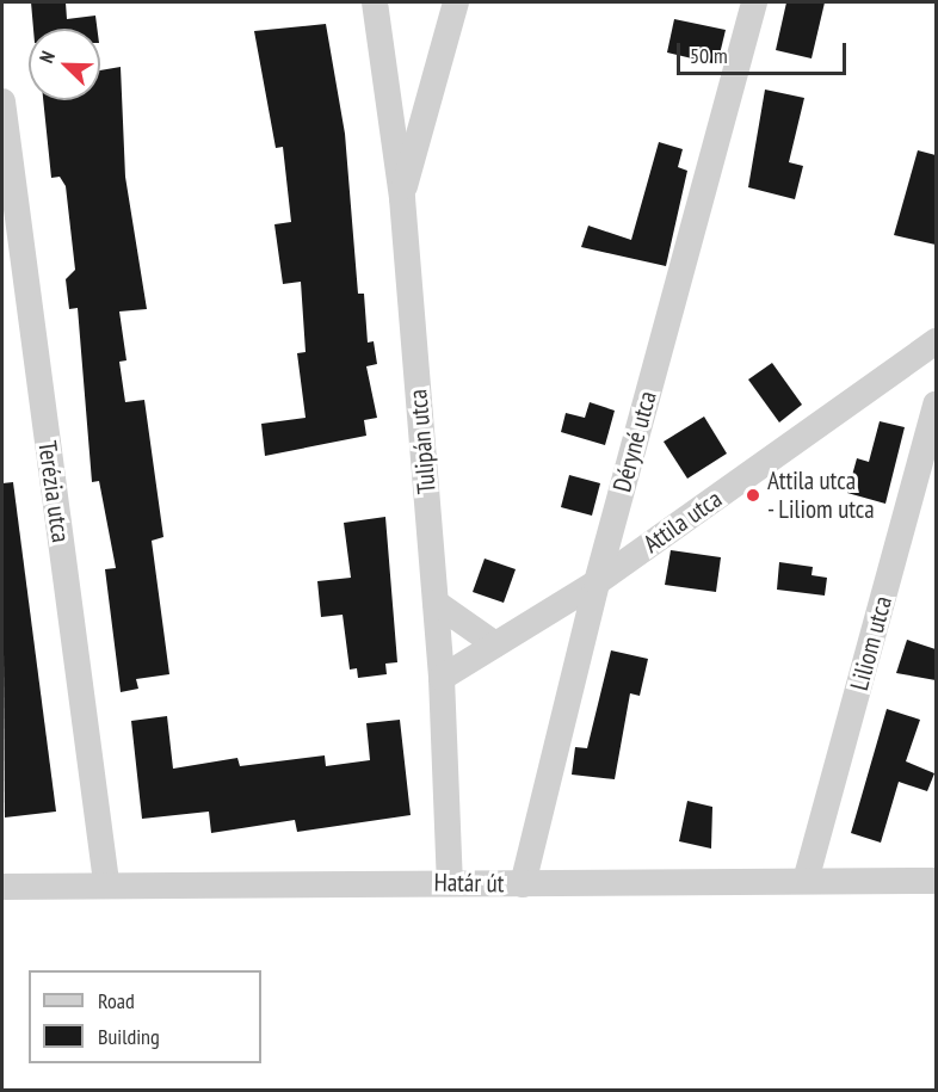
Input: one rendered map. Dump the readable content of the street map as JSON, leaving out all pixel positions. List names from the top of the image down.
{
  "streets": {
    "street": [
      "Tulipán utca",
      "Déryné utca",
      "Terézia utca",
      "Attila utca",
      "Liliom utca",
      "Határ út"
    ]
  },
  "crossings": [
    ["Tulipán utca", "Attila utca"],
    ["Tulipán utca", "Határ út"],
    ["Déryné utca", "Attila utca"],
    ["Déryné utca", "Határ út"],
    ["Terézia utca", "Határ út"],
    ["Liliom utca", "Határ út"]
  ],
  "places": ["Attila utca - Liliom utca"],
  "legend": ["Road", "Building"],
  "scale_bar": "50 m",
  "north": "top left"
}
